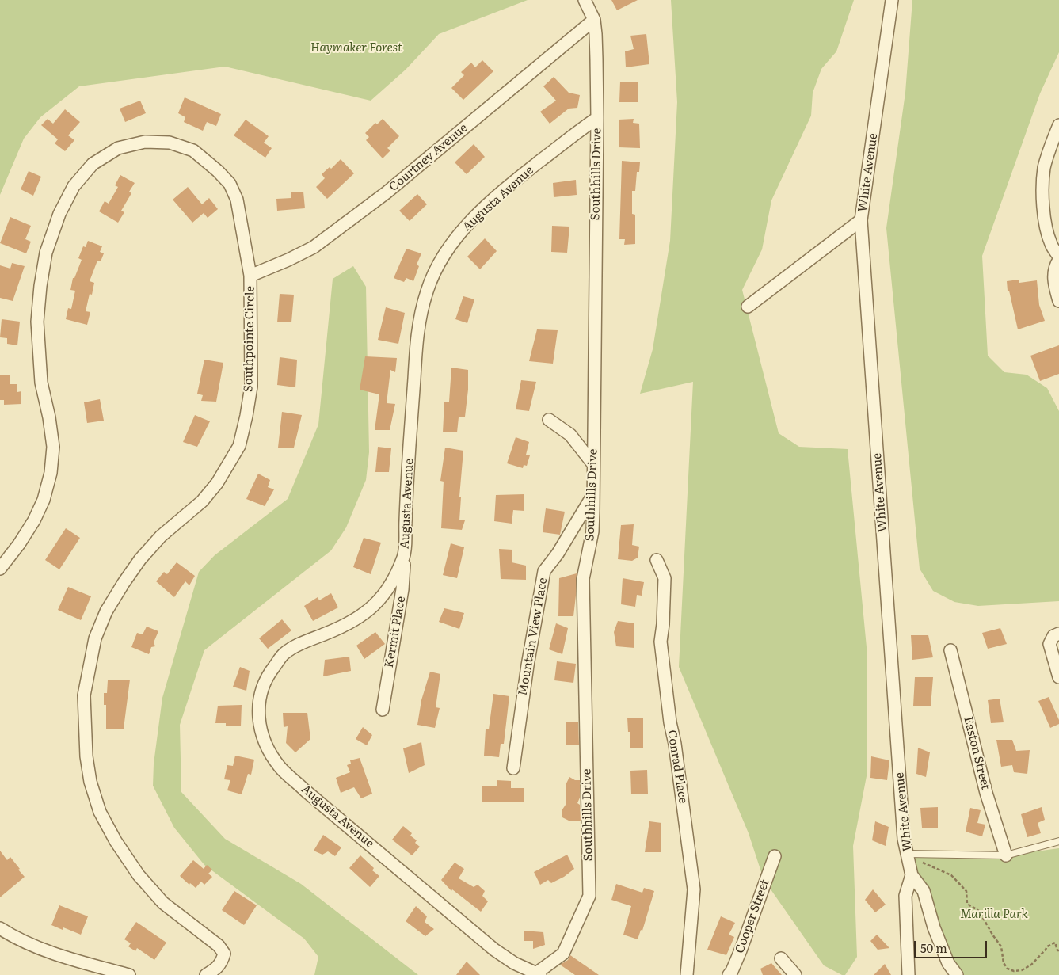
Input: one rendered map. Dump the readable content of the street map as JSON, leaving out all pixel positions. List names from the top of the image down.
{
  "streets": {
    "street": [
      "Courtney Avenue",
      "White Avenue",
      "Southhills Drive",
      "Augusta Avenue",
      "Southpointe Circle",
      "Kermit Place",
      "Mountain View Place",
      "Easton Street",
      "Conrad Place",
      "Cooper Street"
    ]
  },
  "crossings": [
    ["Courtney Avenue", "Southhills Drive"],
    ["Courtney Avenue", "Southpointe Circle"],
    ["Southhills Drive", "Augusta Avenue"],
    ["Southhills Drive", "Mountain View Place"],
    ["Augusta Avenue", "Kermit Place"]
  ],
  "parks": ["Haymaker Forest", "Marilla Park"],
  "scale_bar": "50 m"
}
